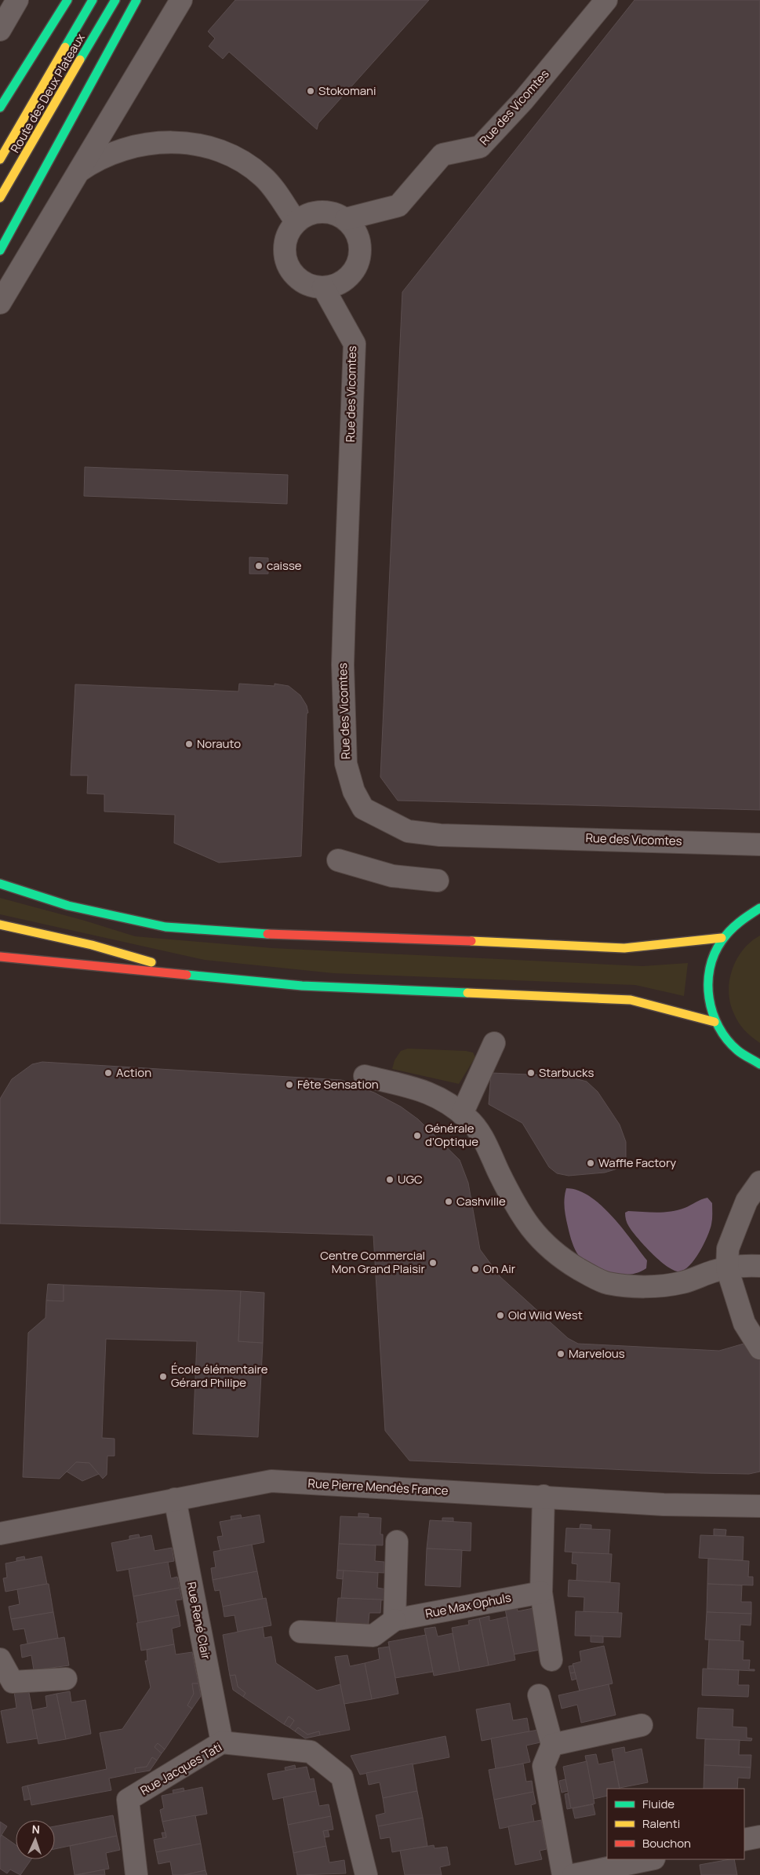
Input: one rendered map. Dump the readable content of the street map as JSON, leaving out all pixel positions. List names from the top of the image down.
{
  "streets": {
    "main road": ["Route des Deux Plateaux"],
    "street": [
      "Rue des Vicomtes",
      "Rue Pierre Mendès France",
      "Rue Max Ophuls",
      "Rue René Clair",
      "Rue Jacques Tati"
    ]
  },
  "crossings": [
    ["Rue Pierre Mendès France", "Rue René Clair"],
    ["Rue René Clair", "Rue Jacques Tati"]
  ],
  "places": [
    "Stokomani",
    "caisse",
    "Norauto",
    "Action",
    "Starbucks",
    "Fête Sensation",
    "Générale d'Optique",
    "Waffle Factory",
    "UGC",
    "Cashville",
    "Centre Commercial Mon Grand Plaisir",
    "On Air",
    "Old Wild West",
    "Marvelous",
    "École élémentaire Gérard Philipe"
  ],
  "legend": ["Fluide", "Ralenti", "Bouchon"],
  "north": "top"
}
